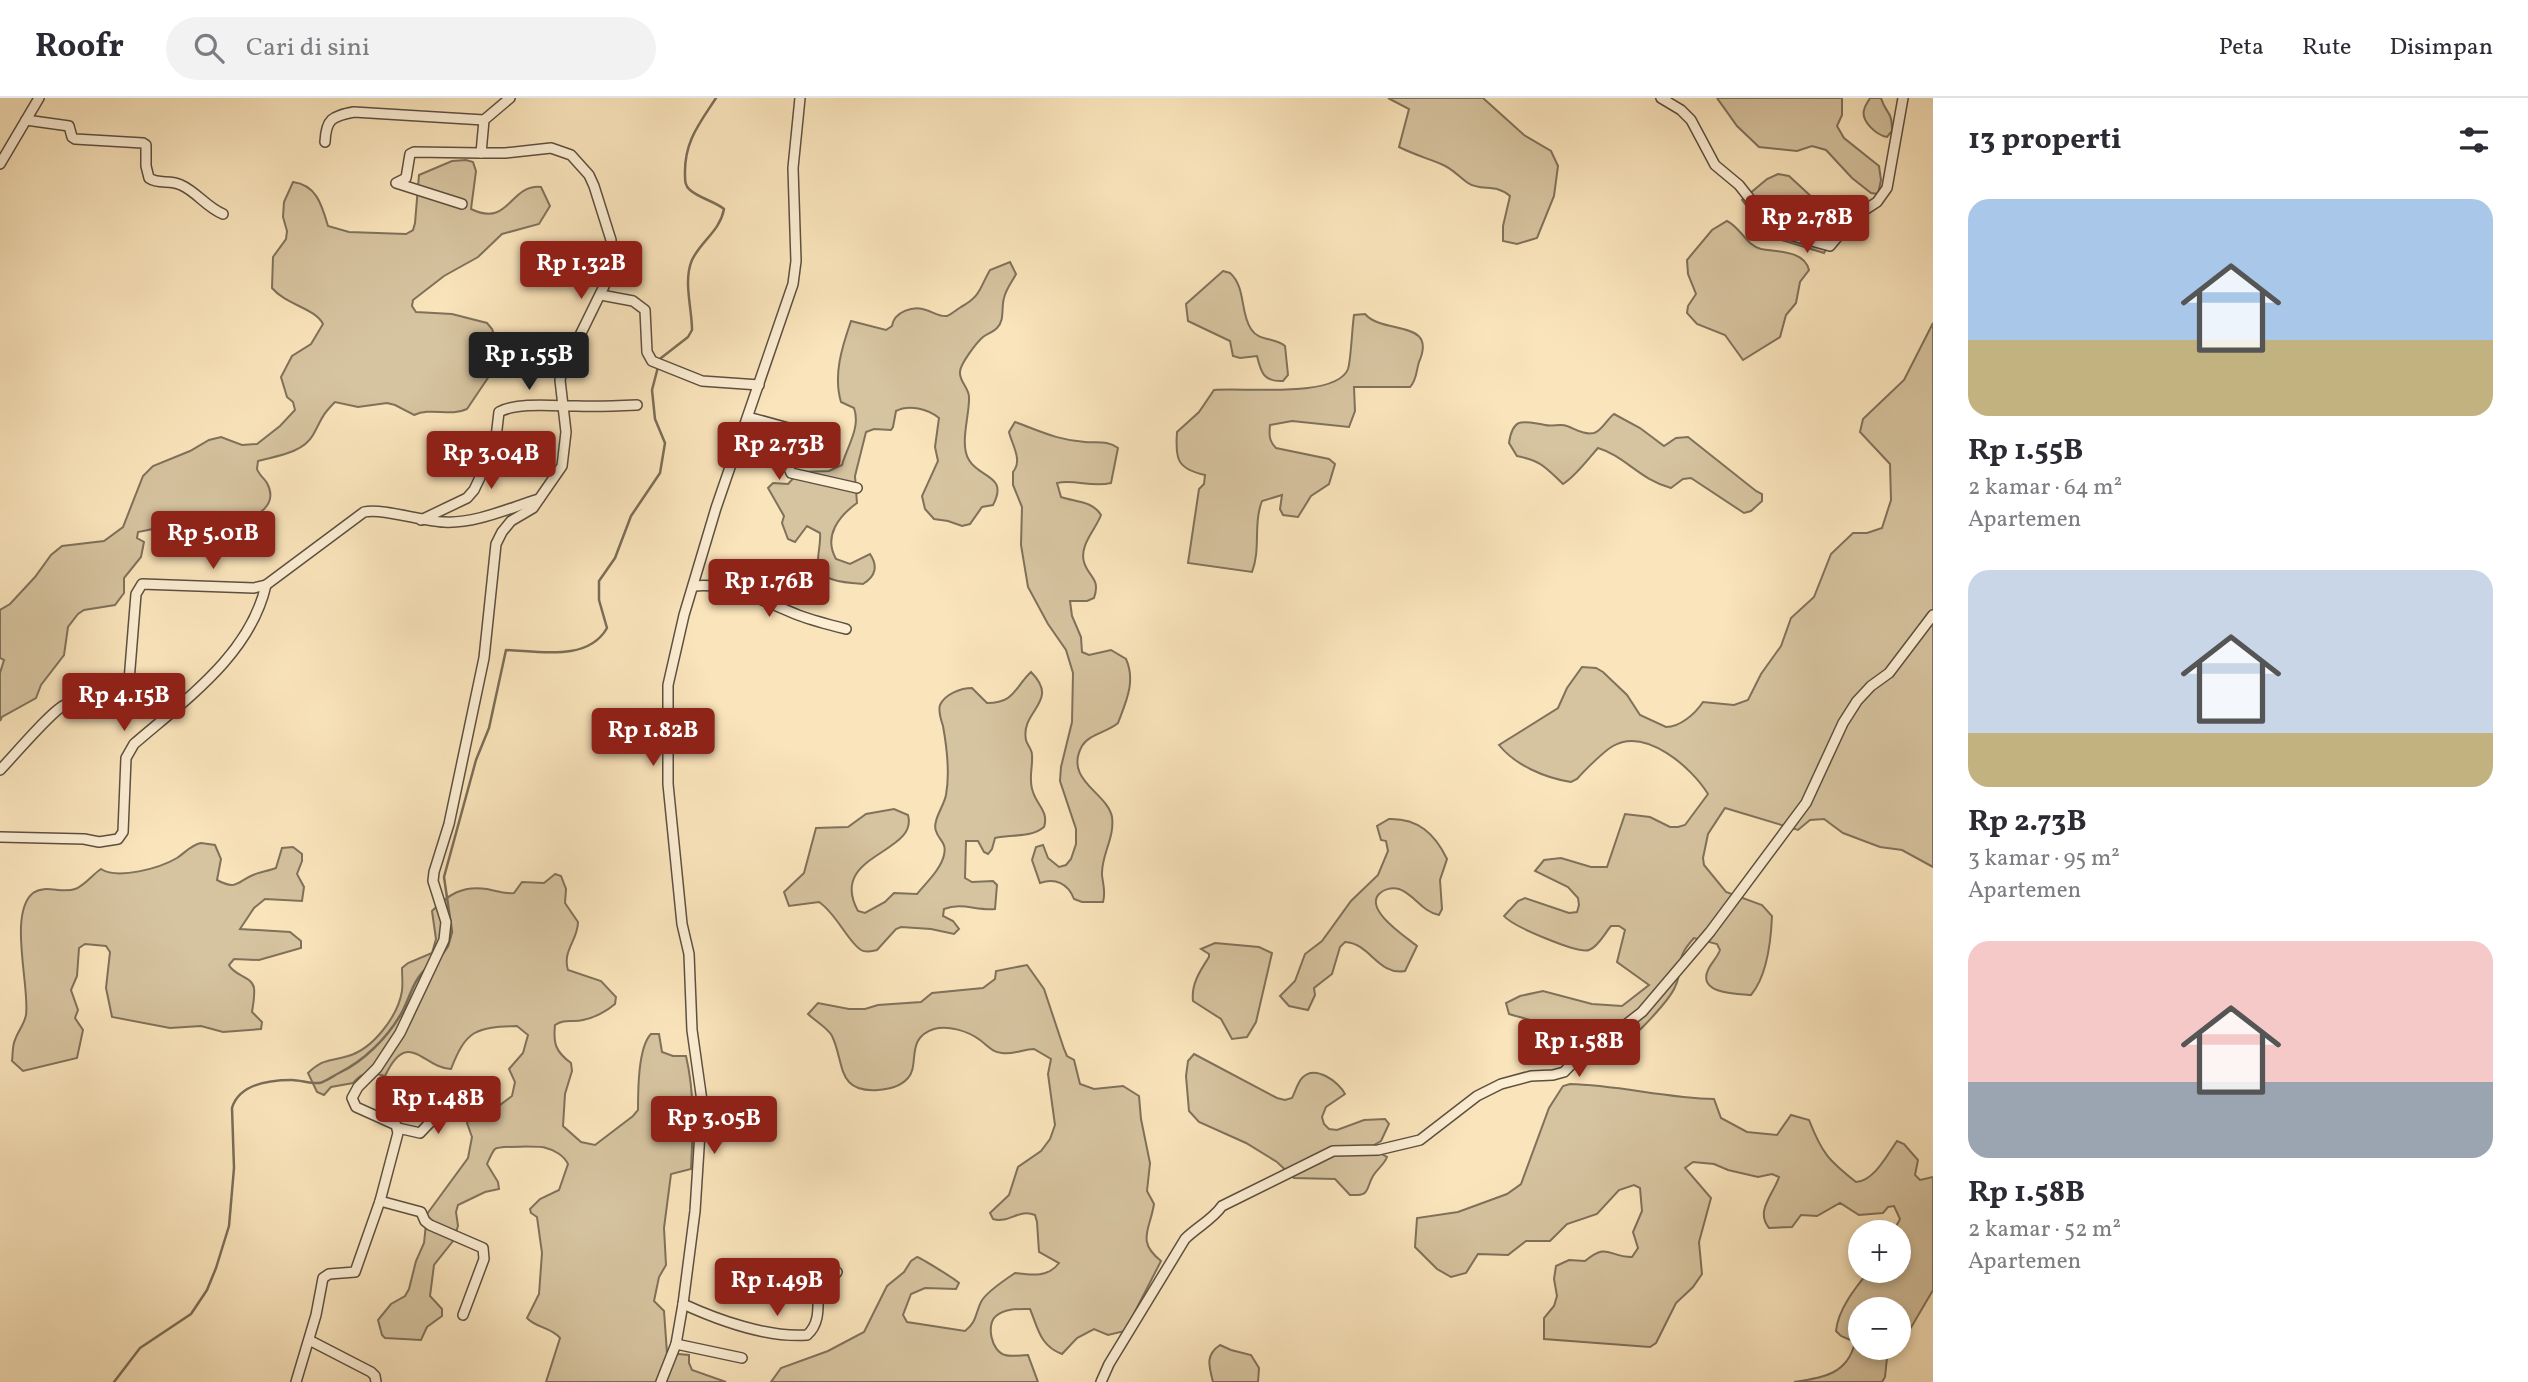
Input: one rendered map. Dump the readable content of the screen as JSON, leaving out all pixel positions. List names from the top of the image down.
{
  "page": {
    "header": "Roofr",
    "search": "Cari di sini",
    "nav": ["Peta", "Rute", "Disimpan"],
    "heading": "13 properti",
    "list": [
      {
        "name": "Rp 1.55B",
        "note": "2 kamar · 64 m² · Apartemen"
      },
      {
        "name": "Rp 2.73B",
        "note": "3 kamar · 95 m² · Apartemen"
      },
      {
        "name": "Rp 1.58B",
        "note": "2 kamar · 52 m² · Apartemen"
      }
    ],
    "price": [
      "Rp 2.78B",
      "Rp 1.32B",
      "Rp 1.55B",
      "Rp 2.73B",
      "Rp 3.04B",
      "Rp 5.01B",
      "Rp 1.76B",
      "Rp 4.15B",
      "Rp 1.82B",
      "Rp 1.58B",
      "Rp 1.48B",
      "Rp 3.05B",
      "Rp 1.49B"
    ],
    "map_buttons": ["+", "−"]
  }
}
